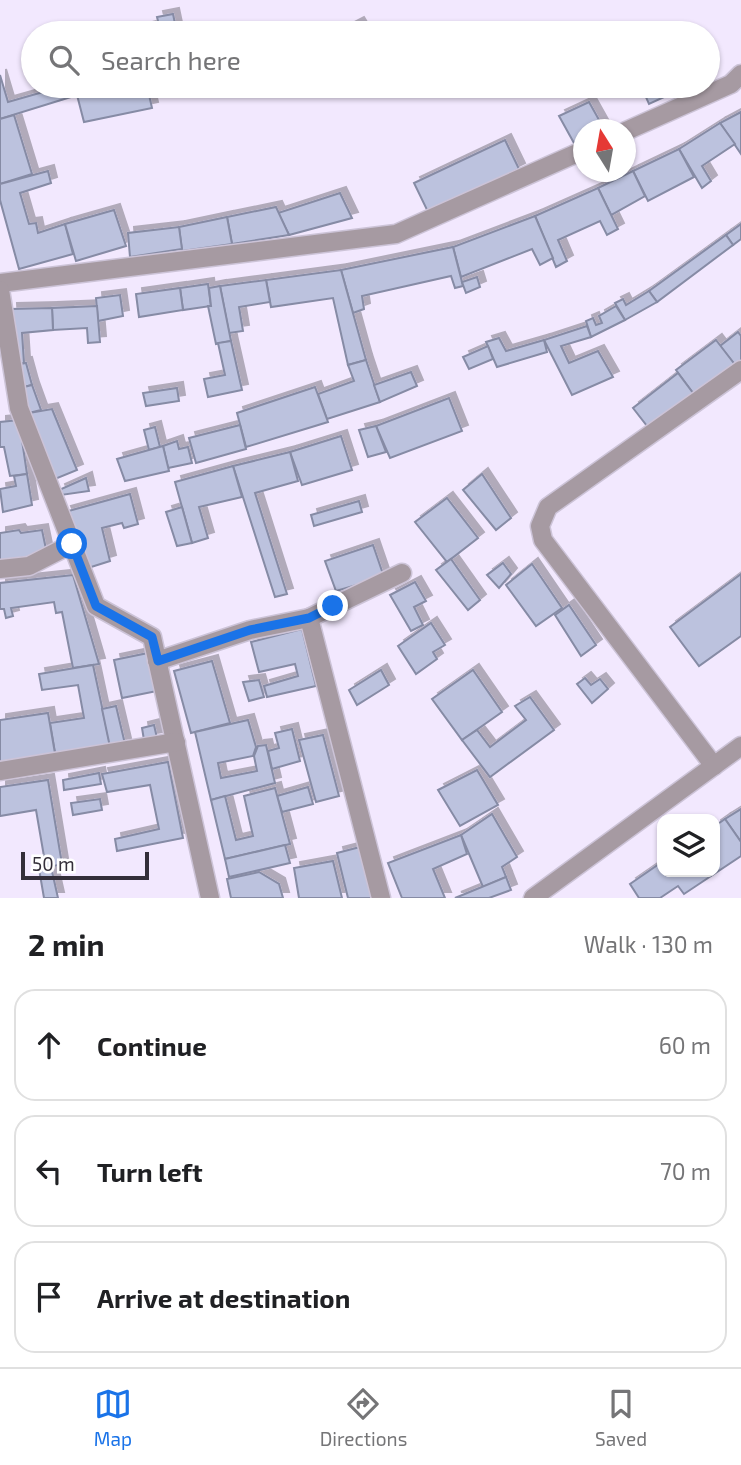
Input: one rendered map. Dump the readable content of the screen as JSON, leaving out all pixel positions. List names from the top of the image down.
{
  "scale_bar": "50 m",
  "north": "top",
  "page": {
    "search": "Search here",
    "scale": "50 m",
    "heading": ["2 min", "Walk · 130 m"],
    "list": [
      ["Continue", "60 m"],
      ["Turn left", "70 m"],
      "Arrive at destination"
    ],
    "nav": ["Map", "Directions", "Saved"]
  }
}
